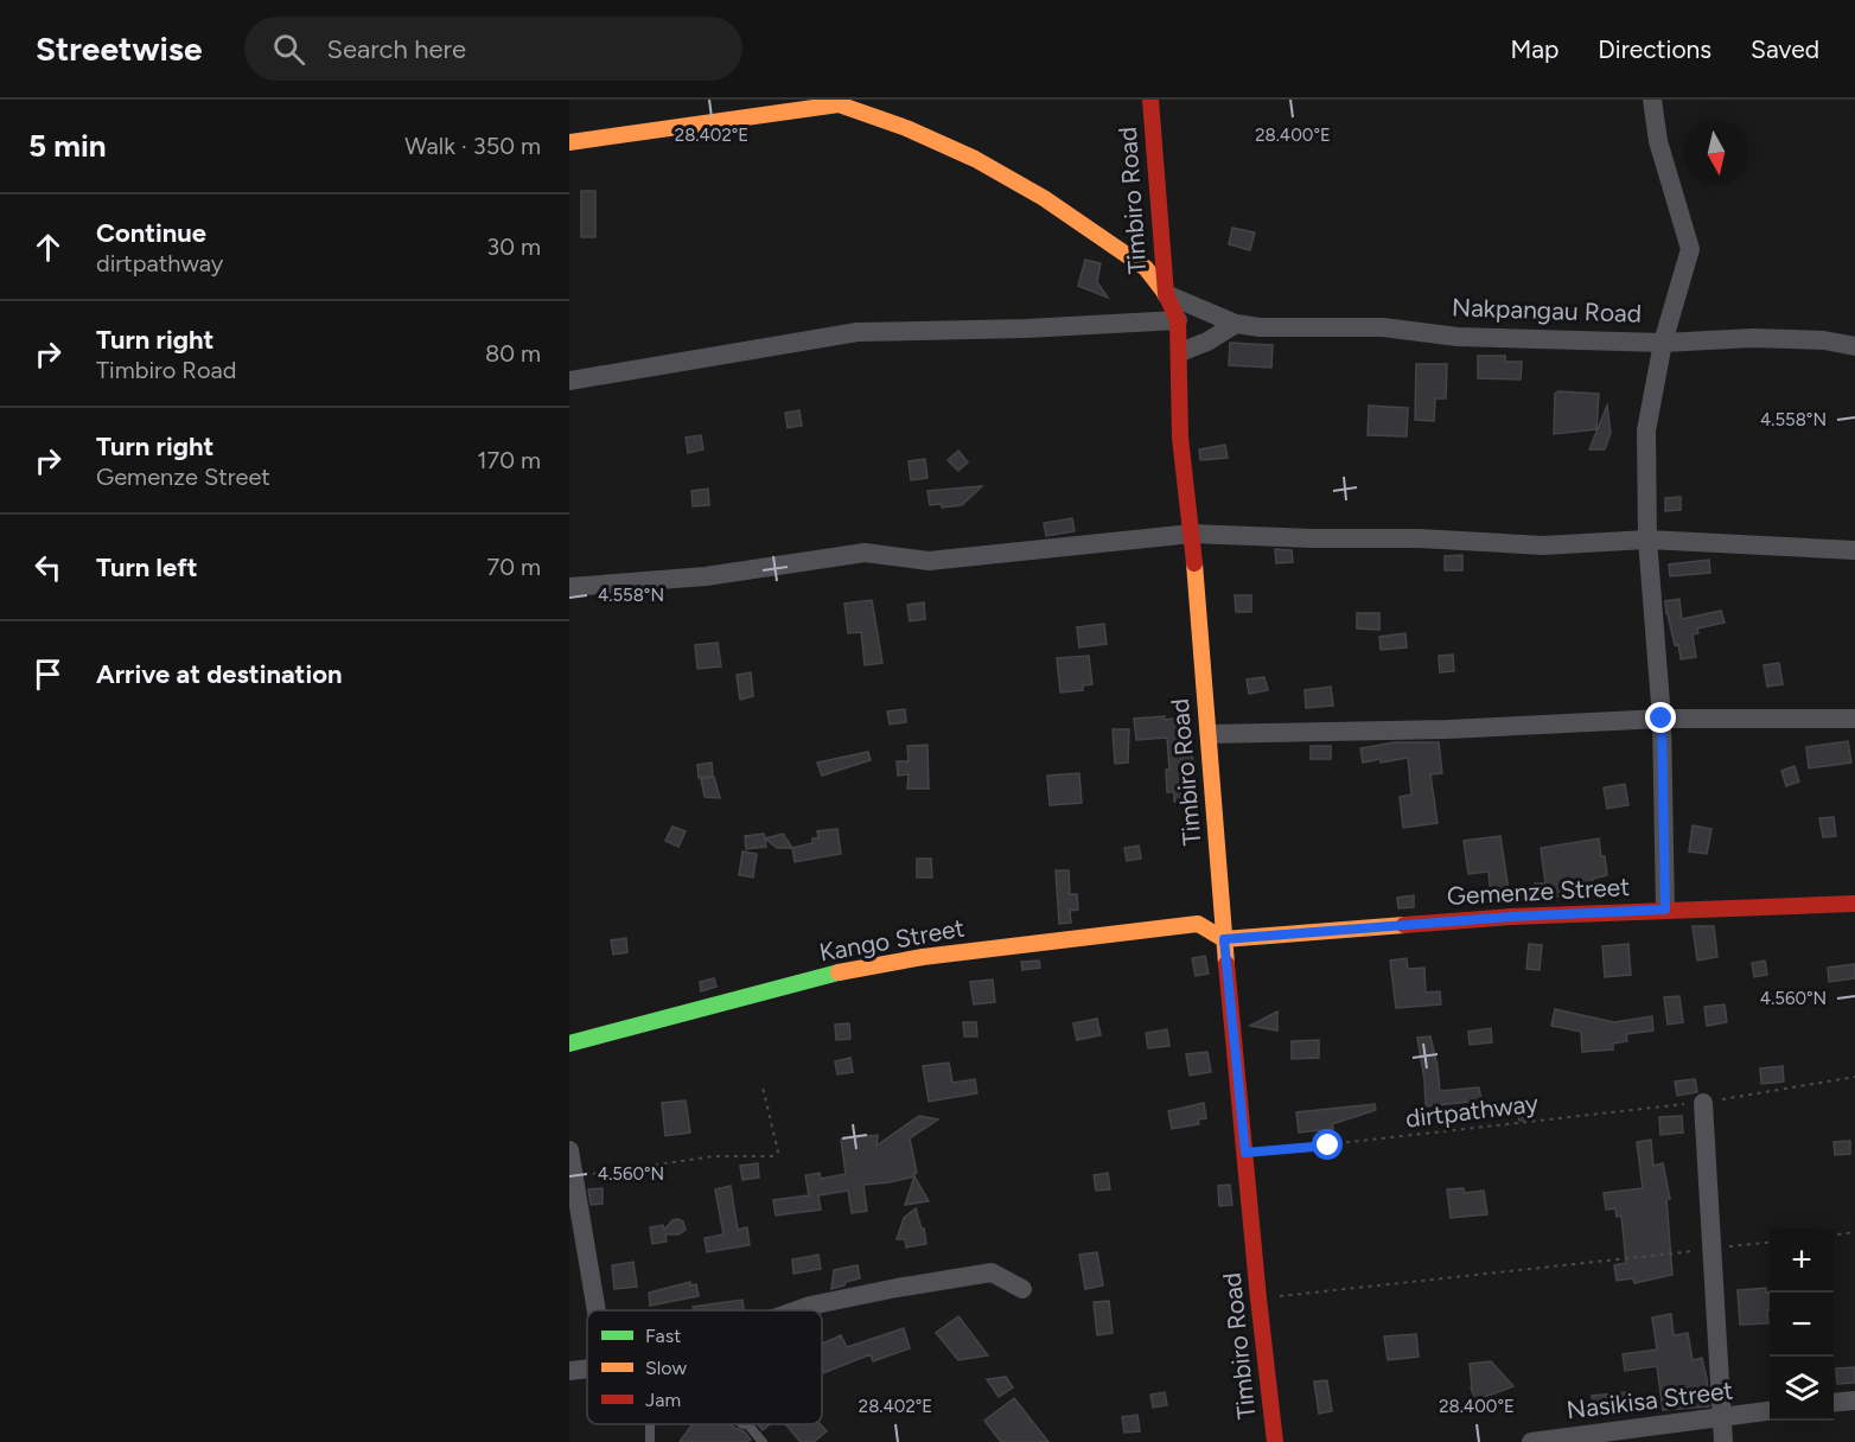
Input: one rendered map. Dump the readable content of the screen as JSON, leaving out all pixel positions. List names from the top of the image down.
{
  "streets": {
    "main road": ["Timbiro Road", "Gemenze Street", "Kango Street"],
    "street": ["Nakpangau Road", "Nasikisa Street"],
    "path": ["dirtpathway"]
  },
  "crossings": [
    ["Timbiro Road", "Nakpangau Road"],
    ["Timbiro Road", "Gemenze Street"],
    ["Timbiro Road", "Kango Street"],
    ["Timbiro Road", "dirtpathway"],
    ["Gemenze Street", "Kango Street"]
  ],
  "legend": ["Fast", "Slow", "Jam"],
  "north": "bottom",
  "page": {
    "header": "Streetwise",
    "search": "Search here",
    "nav": ["Map", "Directions", "Saved"],
    "heading": ["5 min", "Walk · 350 m"],
    "list": [
      ["Continue", "dirtpathway", "30 m"],
      ["Turn right", "Timbiro Road", "80 m"],
      ["Turn right", "Gemenze Street", "170 m"],
      ["Turn left", "70 m"],
      "Arrive at destination"
    ],
    "map_buttons": ["+", "−"]
  },
  "coordinates": [
    "28.402°E",
    "28.400°E",
    "4.558°N",
    "4.560°N"
  ]
}
